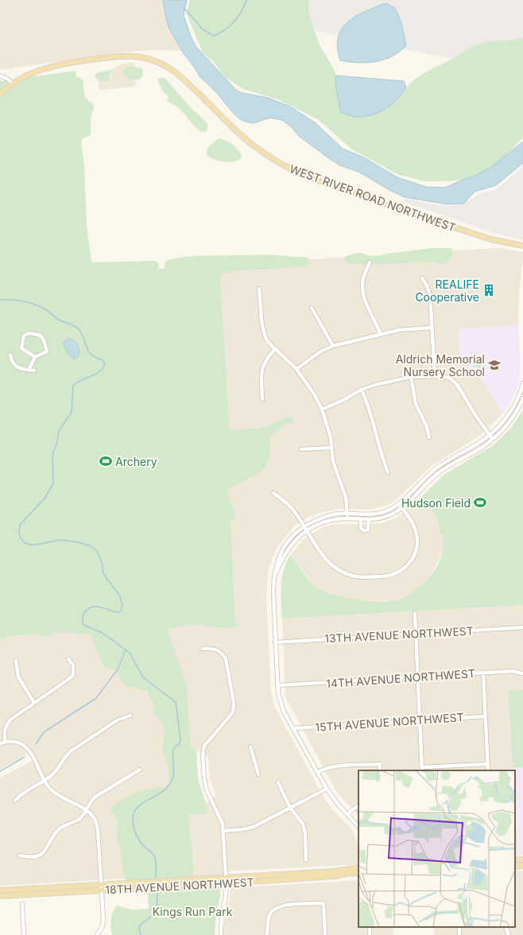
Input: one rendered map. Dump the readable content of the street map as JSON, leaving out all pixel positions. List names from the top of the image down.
{
  "streets": {
    "main road": ["WEST RIVER ROAD NORTHWEST", "18TH AVENUE NORTHWEST"],
    "street": ["13TH AVENUE NORTHWEST", "14TH AVENUE NORTHWEST", "15TH AVENUE NORTHWEST"]
  },
  "parks": ["Kings Run Park"],
  "places": {
    "building": ["REALIFE Cooperative"],
    "school or university": ["Aldrich Memorial Nursery School"],
    "sports": ["Archery", "Hudson Field"]
  }
}
